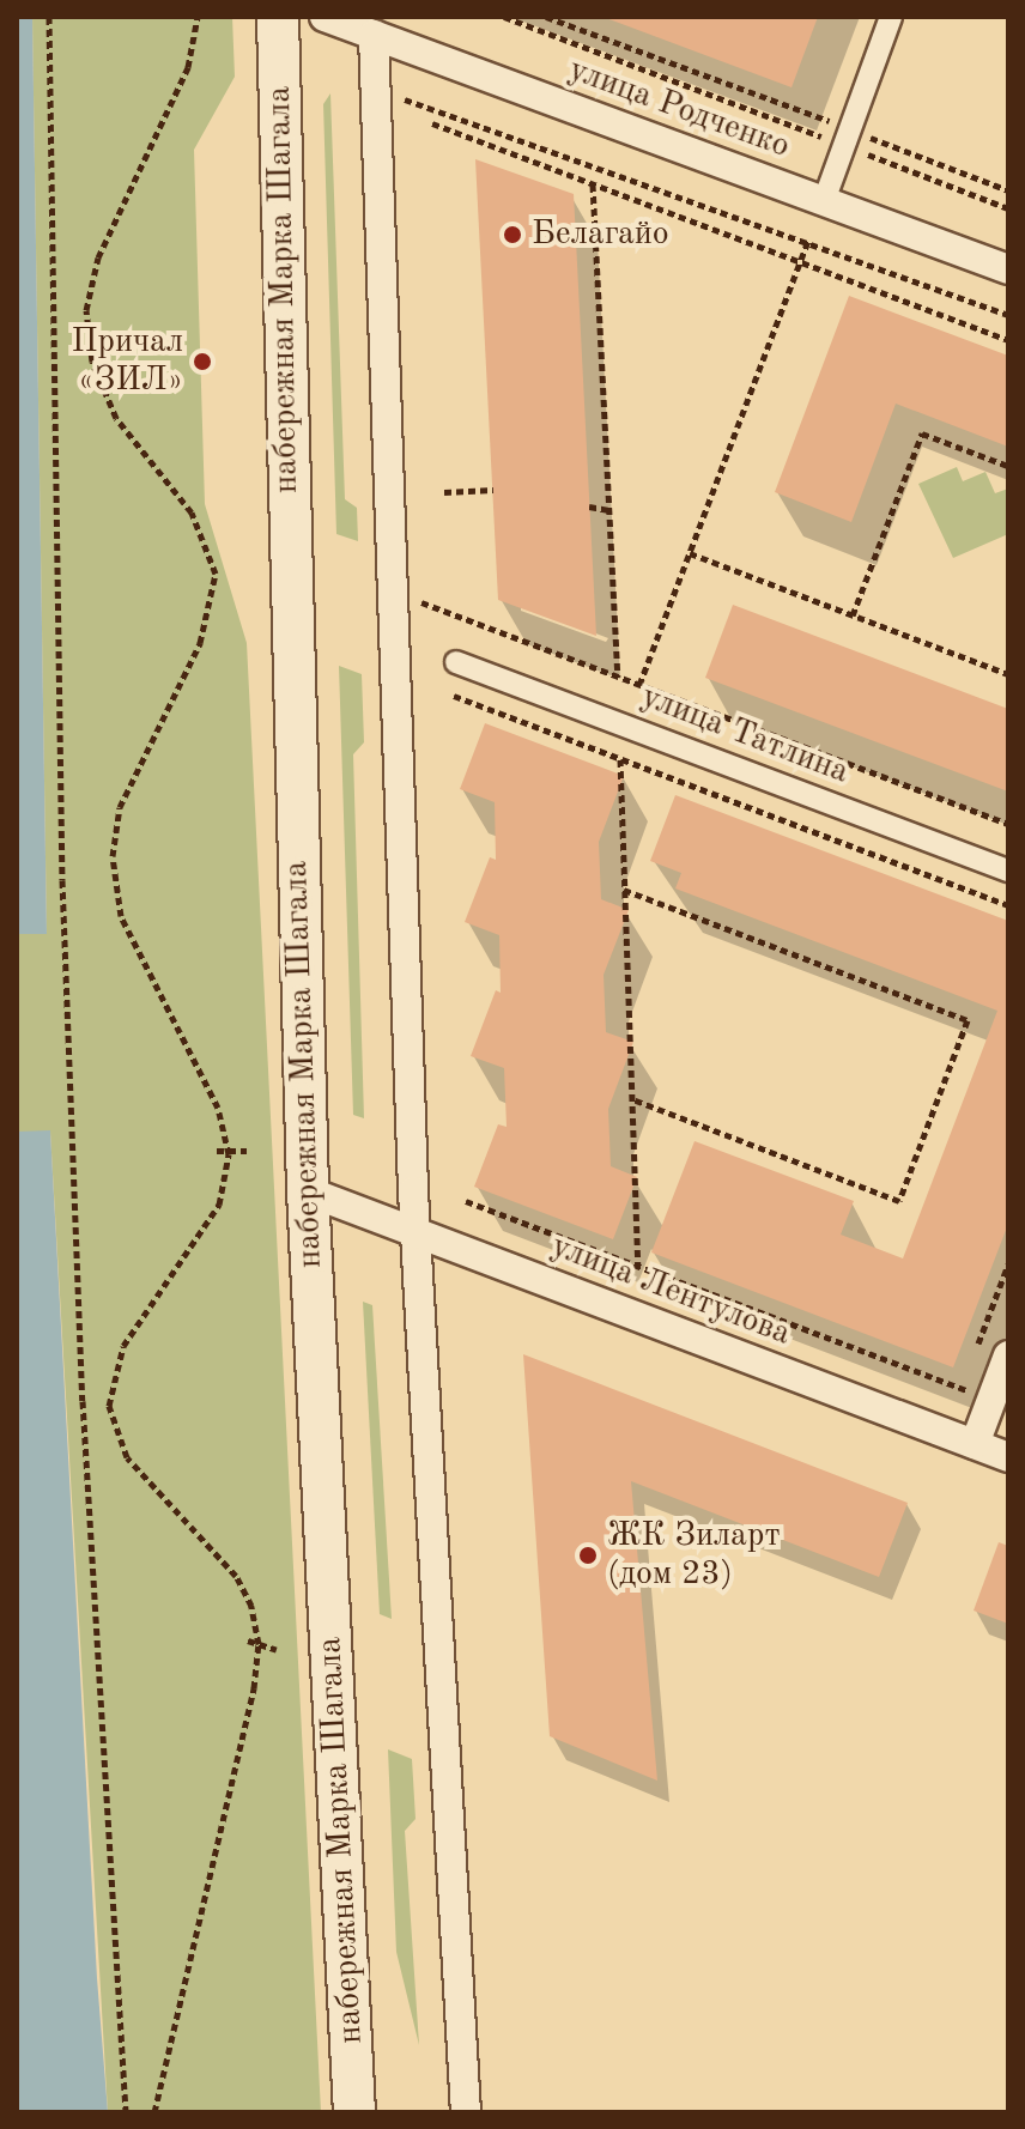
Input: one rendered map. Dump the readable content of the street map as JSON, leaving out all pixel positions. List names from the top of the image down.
{
  "streets": {
    "main road": ["набережная Марка Шагала"],
    "street": ["улица Родченко", "улица Татлина", "улица Лентулова"]
  },
  "crossings": [
    ["набережная Марка Шагала", "улица Лентулова"]
  ],
  "places": ["Белагайо", "Причал «ЗИЛ»", "ЖК Зиларт (дом 23)"]
}
